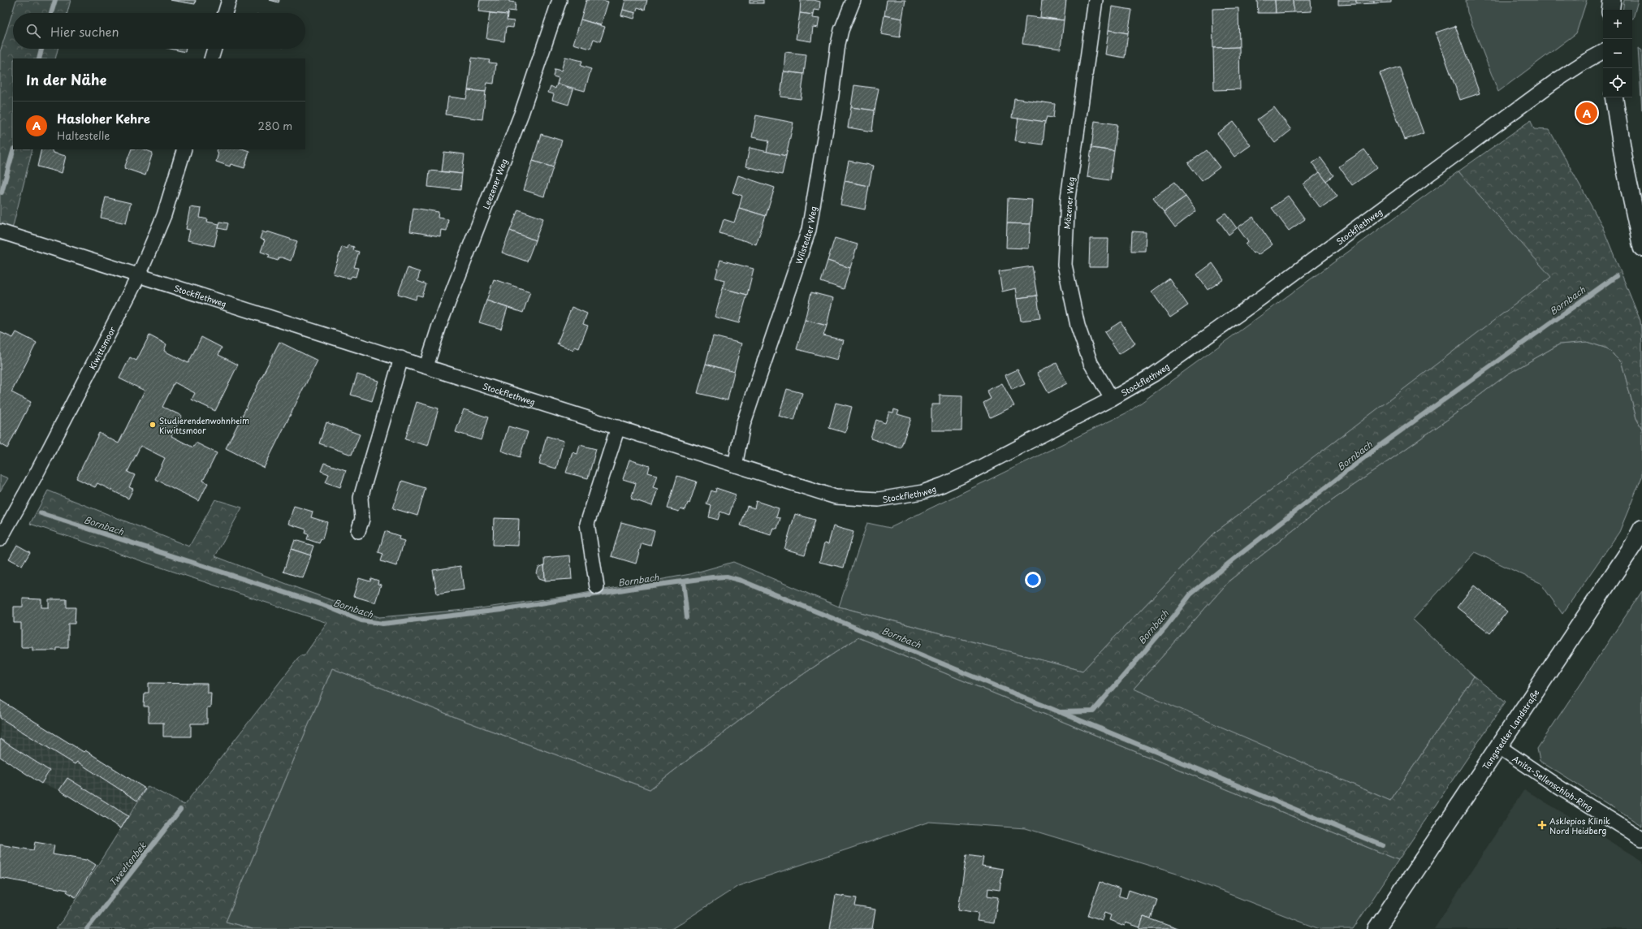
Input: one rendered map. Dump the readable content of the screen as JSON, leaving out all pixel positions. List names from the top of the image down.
{
  "streets": {
    "street": [
      "Leezener Weg",
      "Mözener Weg",
      "Stockflethweg",
      "Wilstedter Weg",
      "Kiwittsmoor",
      "Tangstedter Landstraße",
      "Anita-Sellenschloh-Ring"
    ]
  },
  "crossings": [
    ["Leezener Weg", "Stockflethweg"],
    ["Mözener Weg", "Stockflethweg"],
    ["Stockflethweg", "Wilstedter Weg"],
    ["Stockflethweg", "Kiwittsmoor"],
    ["Tangstedter Landstraße", "Anita-Sellenschloh-Ring"]
  ],
  "water": ["Bornbach", "Tweeltenbek"],
  "places": {
    "other": ["Studierendenwohnheim Kiwittsmoor"],
    "health": ["Asklepios Klinik Nord Heidberg"]
  },
  "page": {
    "map_buttons": ["+", "−"],
    "search": "Hier suchen",
    "heading": "In der Nähe",
    "pins": "A",
    "list": [
      {
        "mark": "A",
        "name": "Hasloher Kehre",
        "note": "Haltestelle",
        "value": "280 m"
      }
    ]
  }
}
